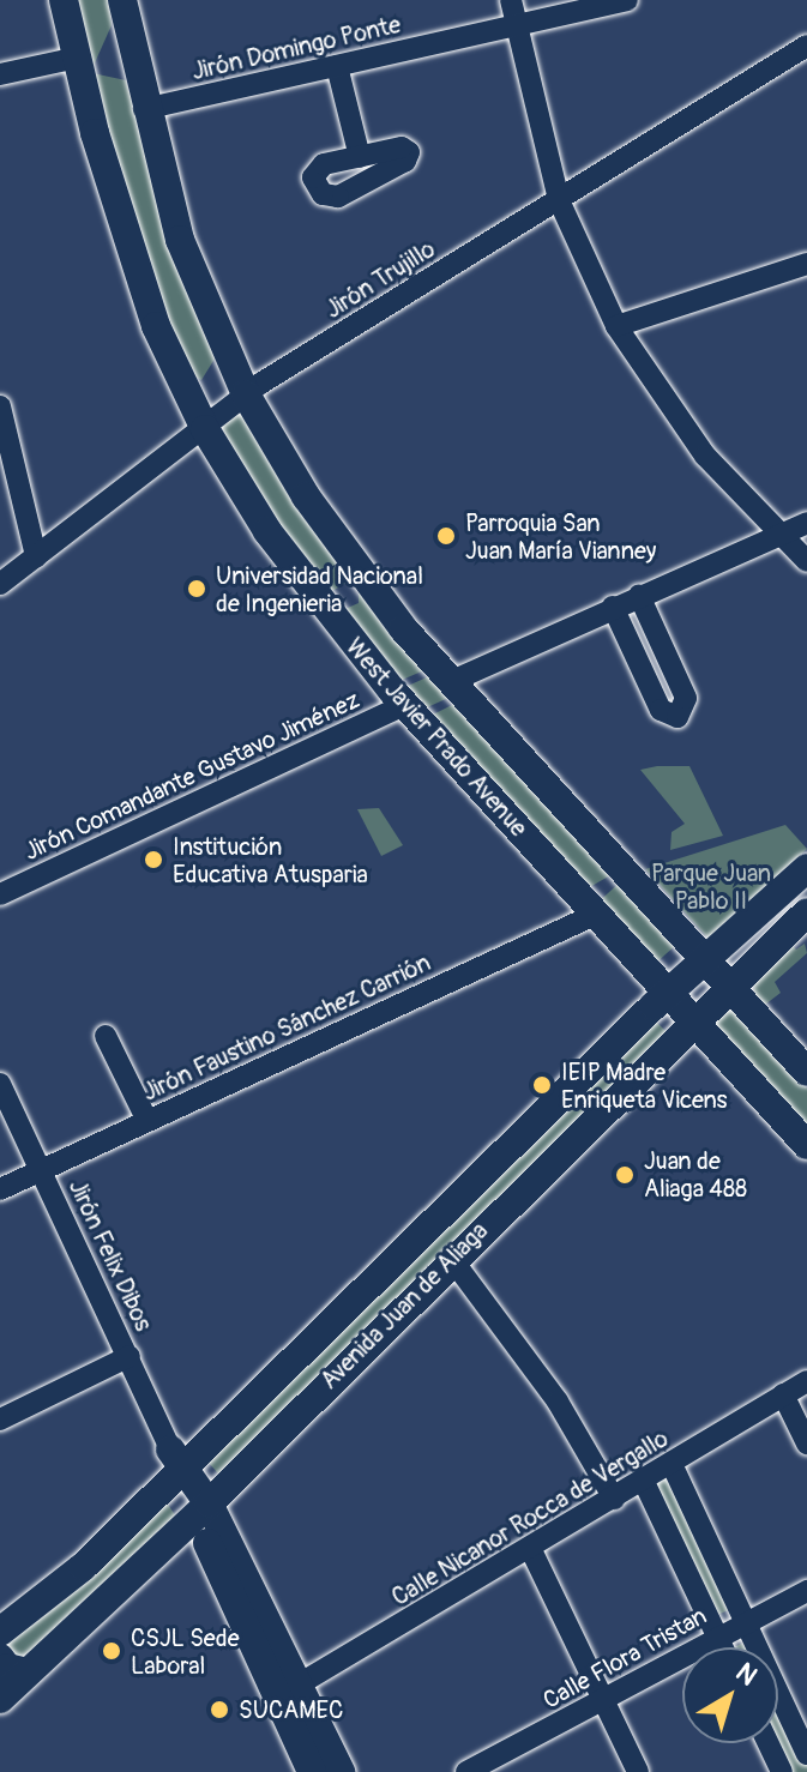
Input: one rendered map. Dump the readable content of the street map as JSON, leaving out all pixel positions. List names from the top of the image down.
{
  "streets": {
    "main road": ["West Javier Prado Avenue", "Avenida Juan de Aliaga"],
    "street": [
      "Jirón Domingo Ponte",
      "Jirón Trujillo",
      "Jirón Comandante Gustavo Jiménez",
      "Jirón Faustino Sánchez Carrión",
      "Jirón Felix Dibos",
      "Calle Nicanor Rocca de Vergallo",
      "Calle Flora Tristan"
    ]
  },
  "crossings": [
    ["Jirón Domingo Ponte", "West Javier Prado Avenue"],
    ["Jirón Trujillo", "West Javier Prado Avenue"],
    ["West Javier Prado Avenue", "Jirón Comandante Gustavo Jiménez"],
    ["West Javier Prado Avenue", "Jirón Faustino Sánchez Carrión"],
    ["West Javier Prado Avenue", "Avenida Juan de Aliaga"],
    ["Jirón Faustino Sánchez Carrión", "Jirón Felix Dibos"],
    ["Jirón Felix Dibos", "Avenida Juan de Aliaga"]
  ],
  "parks": ["Parque Juan Pablo II"],
  "places": [
    "Parroquia San Juan María Vianney",
    "Universidad Nacional de Ingenieria",
    "Institución Educativa Atusparia",
    "IEIP Madre Enriqueta Vicens",
    "Juan de Aliaga 488",
    "CSJL Sede Laboral",
    "SUCAMEC"
  ],
  "north": "top right"
}
